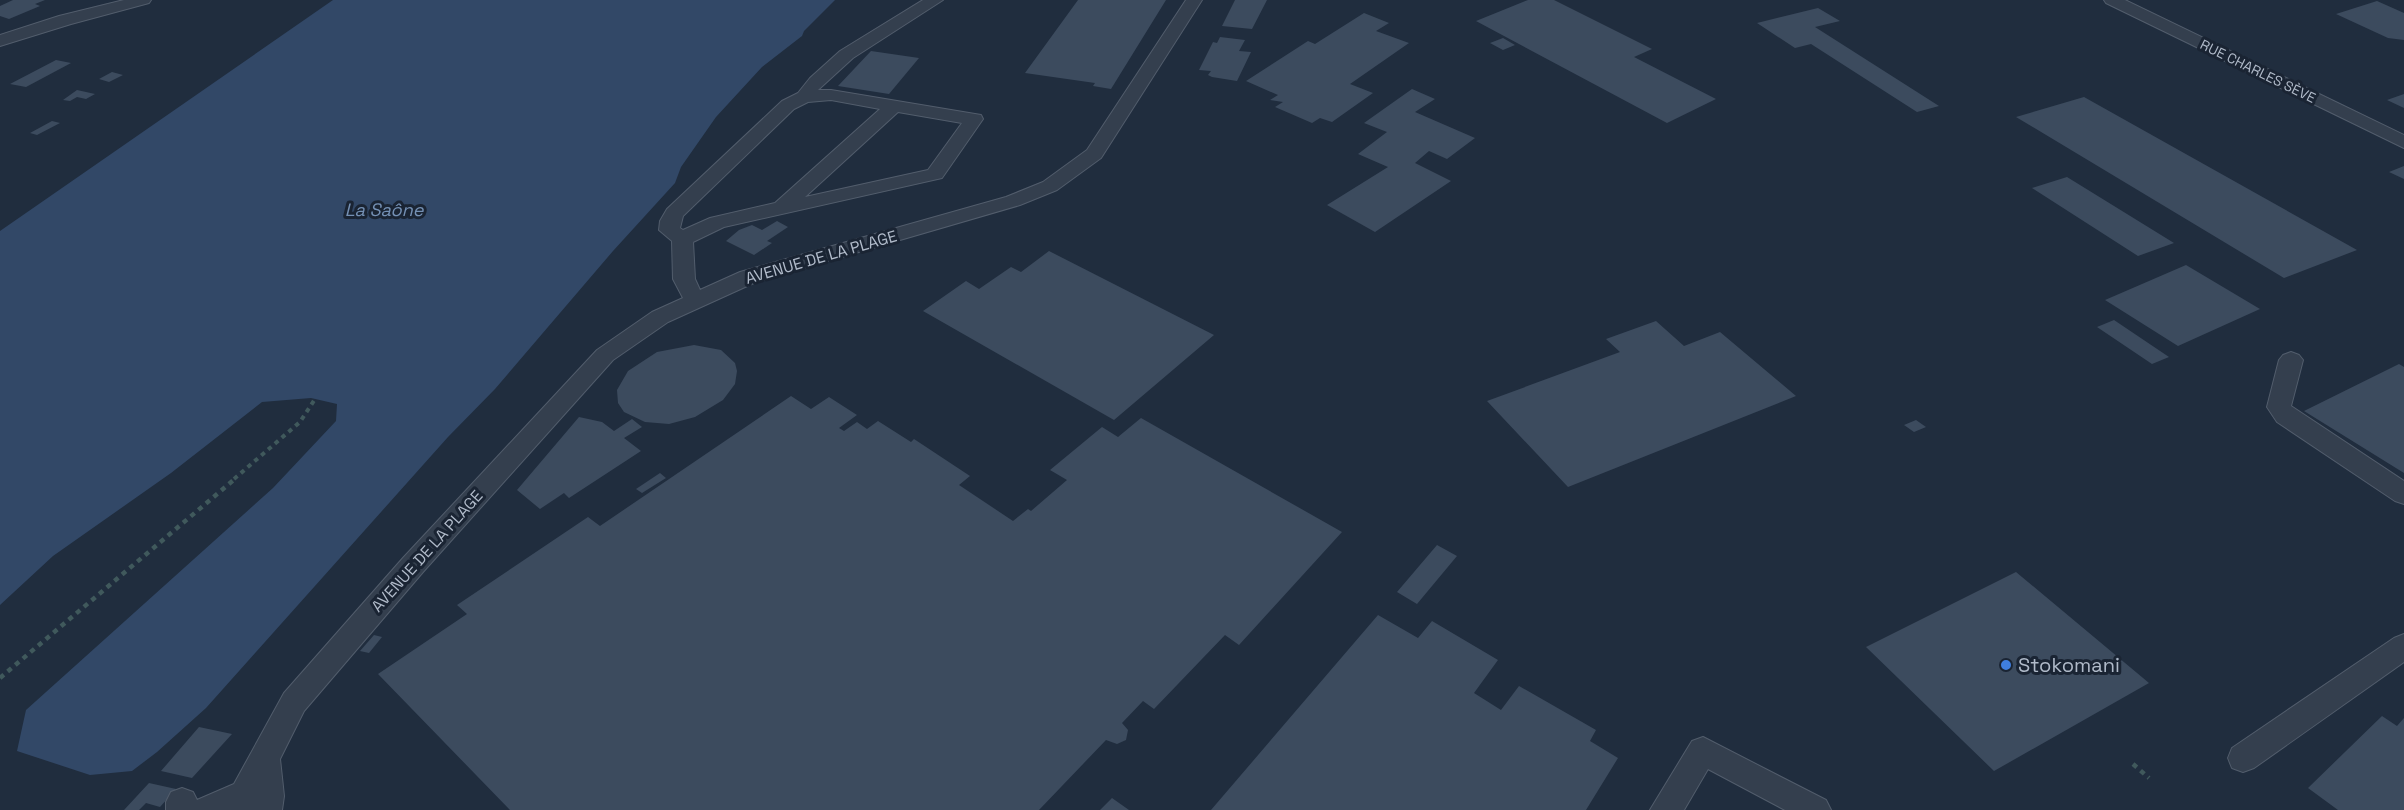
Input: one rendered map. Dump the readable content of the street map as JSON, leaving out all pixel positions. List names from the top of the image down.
{
  "streets": {
    "street": ["RUE CHARLES SÈVE", "AVENUE DE LA PLAGE"]
  },
  "water": ["La Saône"],
  "places": ["Stokomani"]
}
